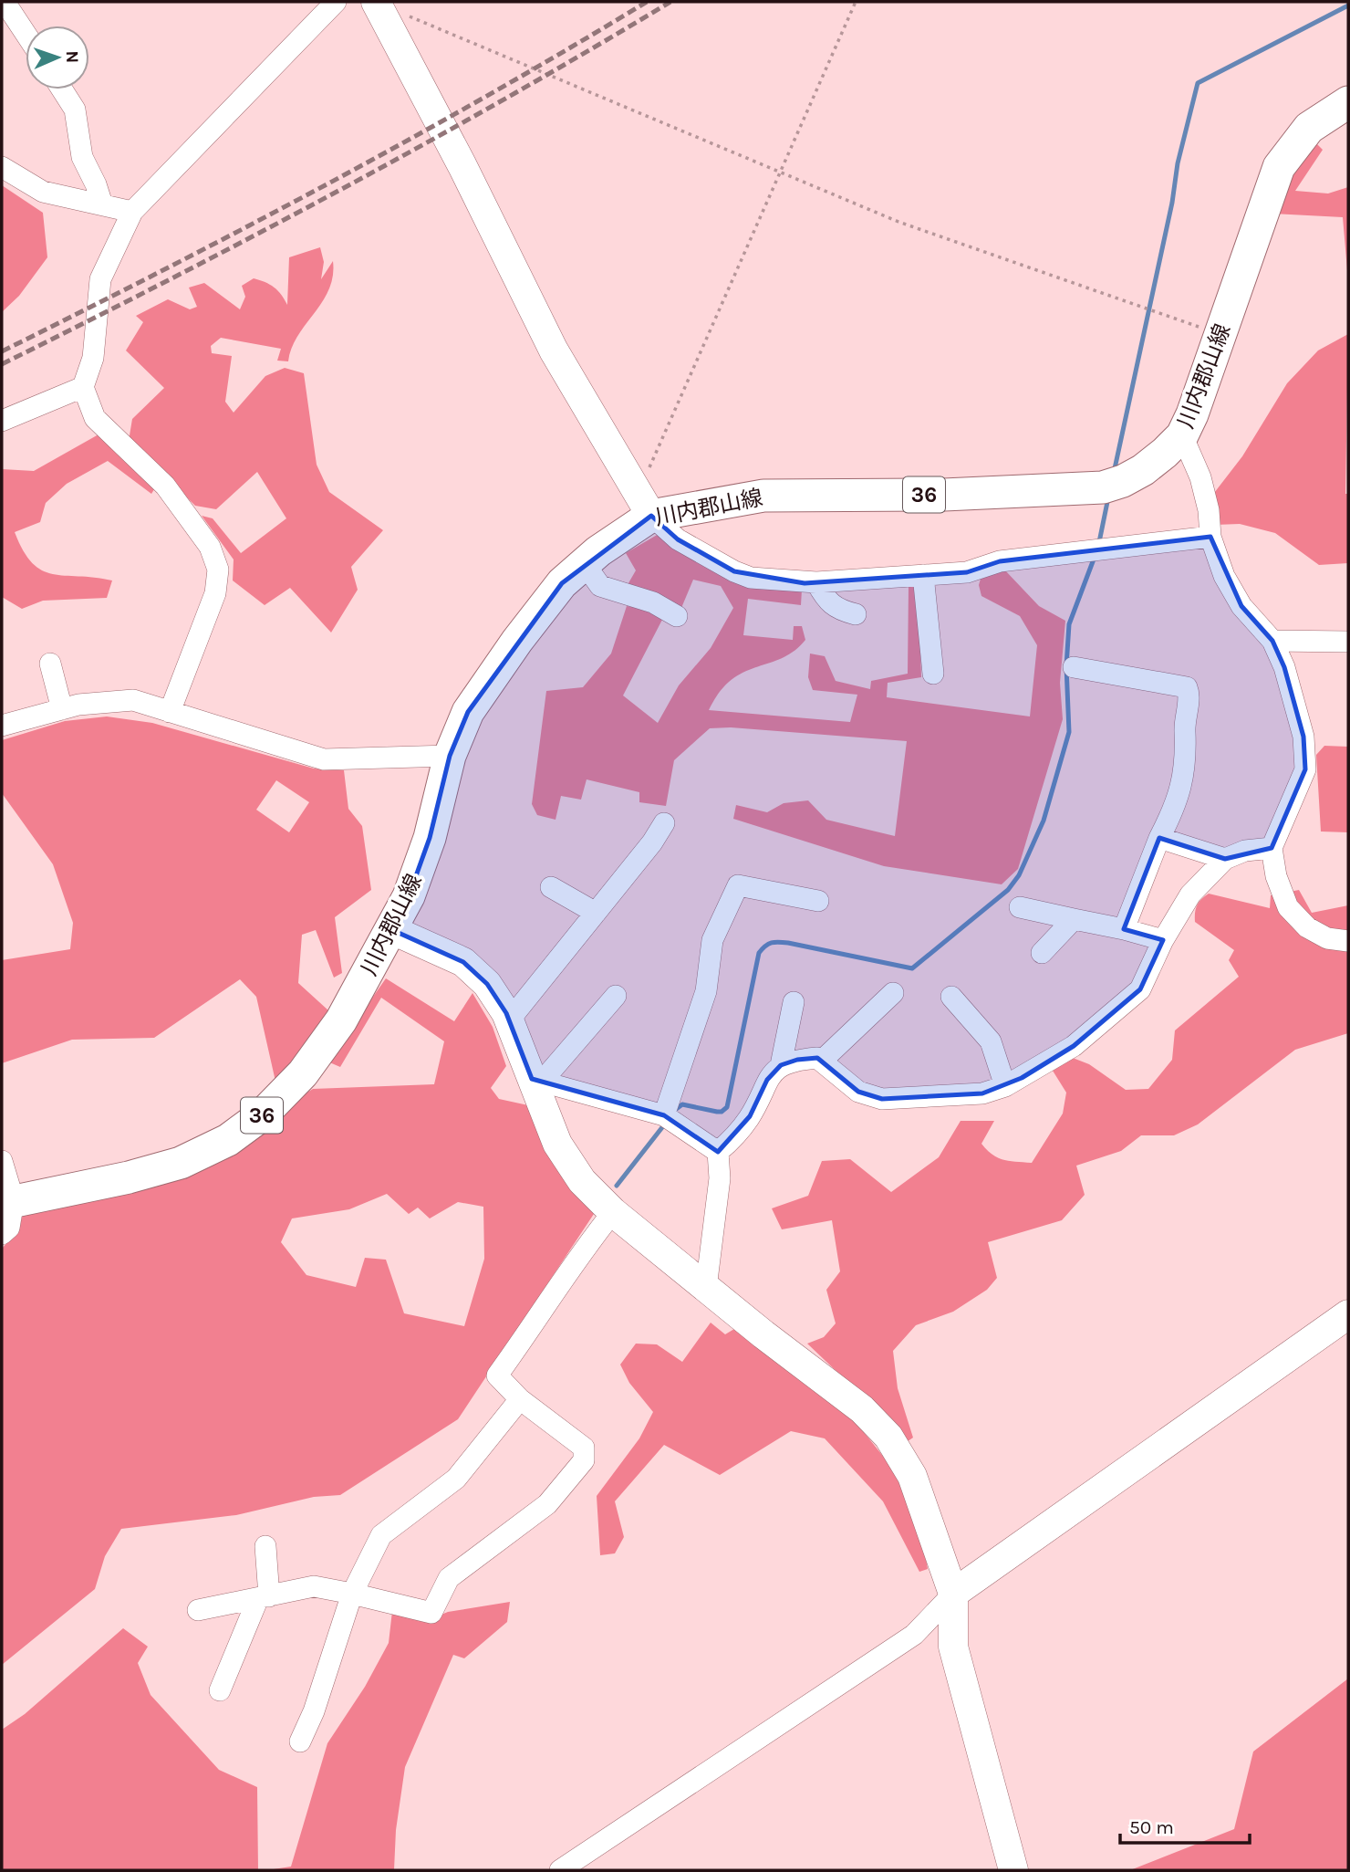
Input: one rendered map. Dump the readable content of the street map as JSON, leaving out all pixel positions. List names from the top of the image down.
{
  "streets": {
    "main road": ["川内郡山線", "36"]
  },
  "scale_bar": "50 m",
  "north": "right"
}
